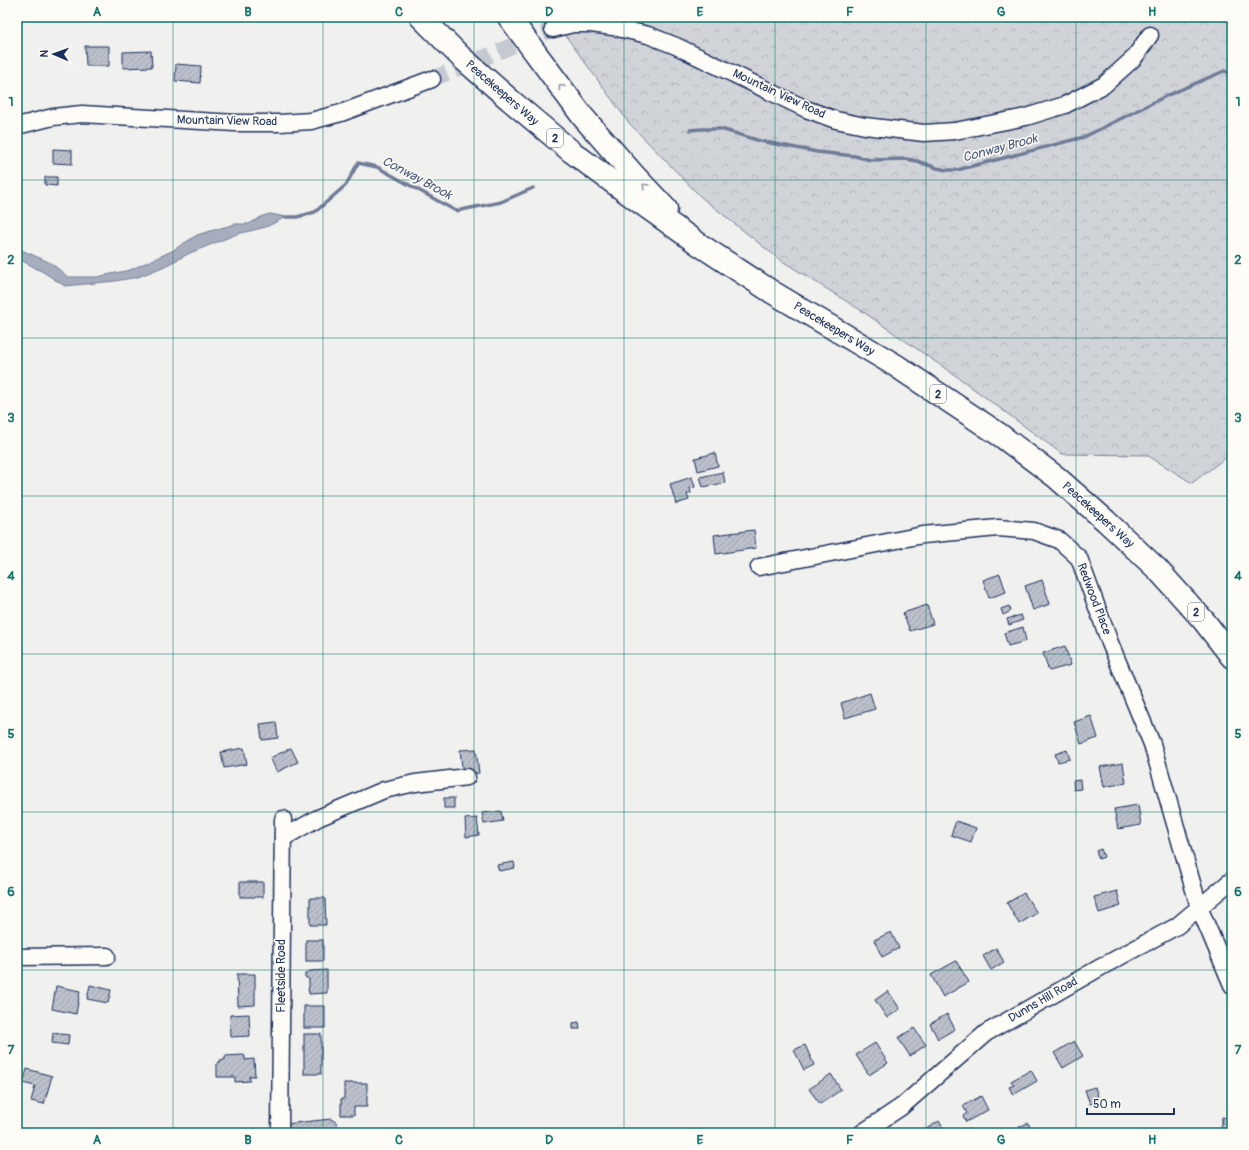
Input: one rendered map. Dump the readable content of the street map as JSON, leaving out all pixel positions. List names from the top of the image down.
{
  "streets": {
    "highway": ["Peacekeepers Way", "2"],
    "street": [
      "Mountain View Road",
      "Redwood Place",
      "Fleetside Road",
      "Dunns Hill Road"
    ]
  },
  "crossings": [
    ["Redwood Place", "Dunns Hill Road"]
  ],
  "water": ["Conway Brook"],
  "scale_bar": "50 m",
  "north": "left",
  "grid": {
    "columns": [
      "A",
      "B",
      "C",
      "D",
      "E",
      "F",
      "G",
      "H"
    ],
    "rows": [
      "1",
      "2",
      "3",
      "4",
      "5",
      "6",
      "7"
    ]
  }
}
